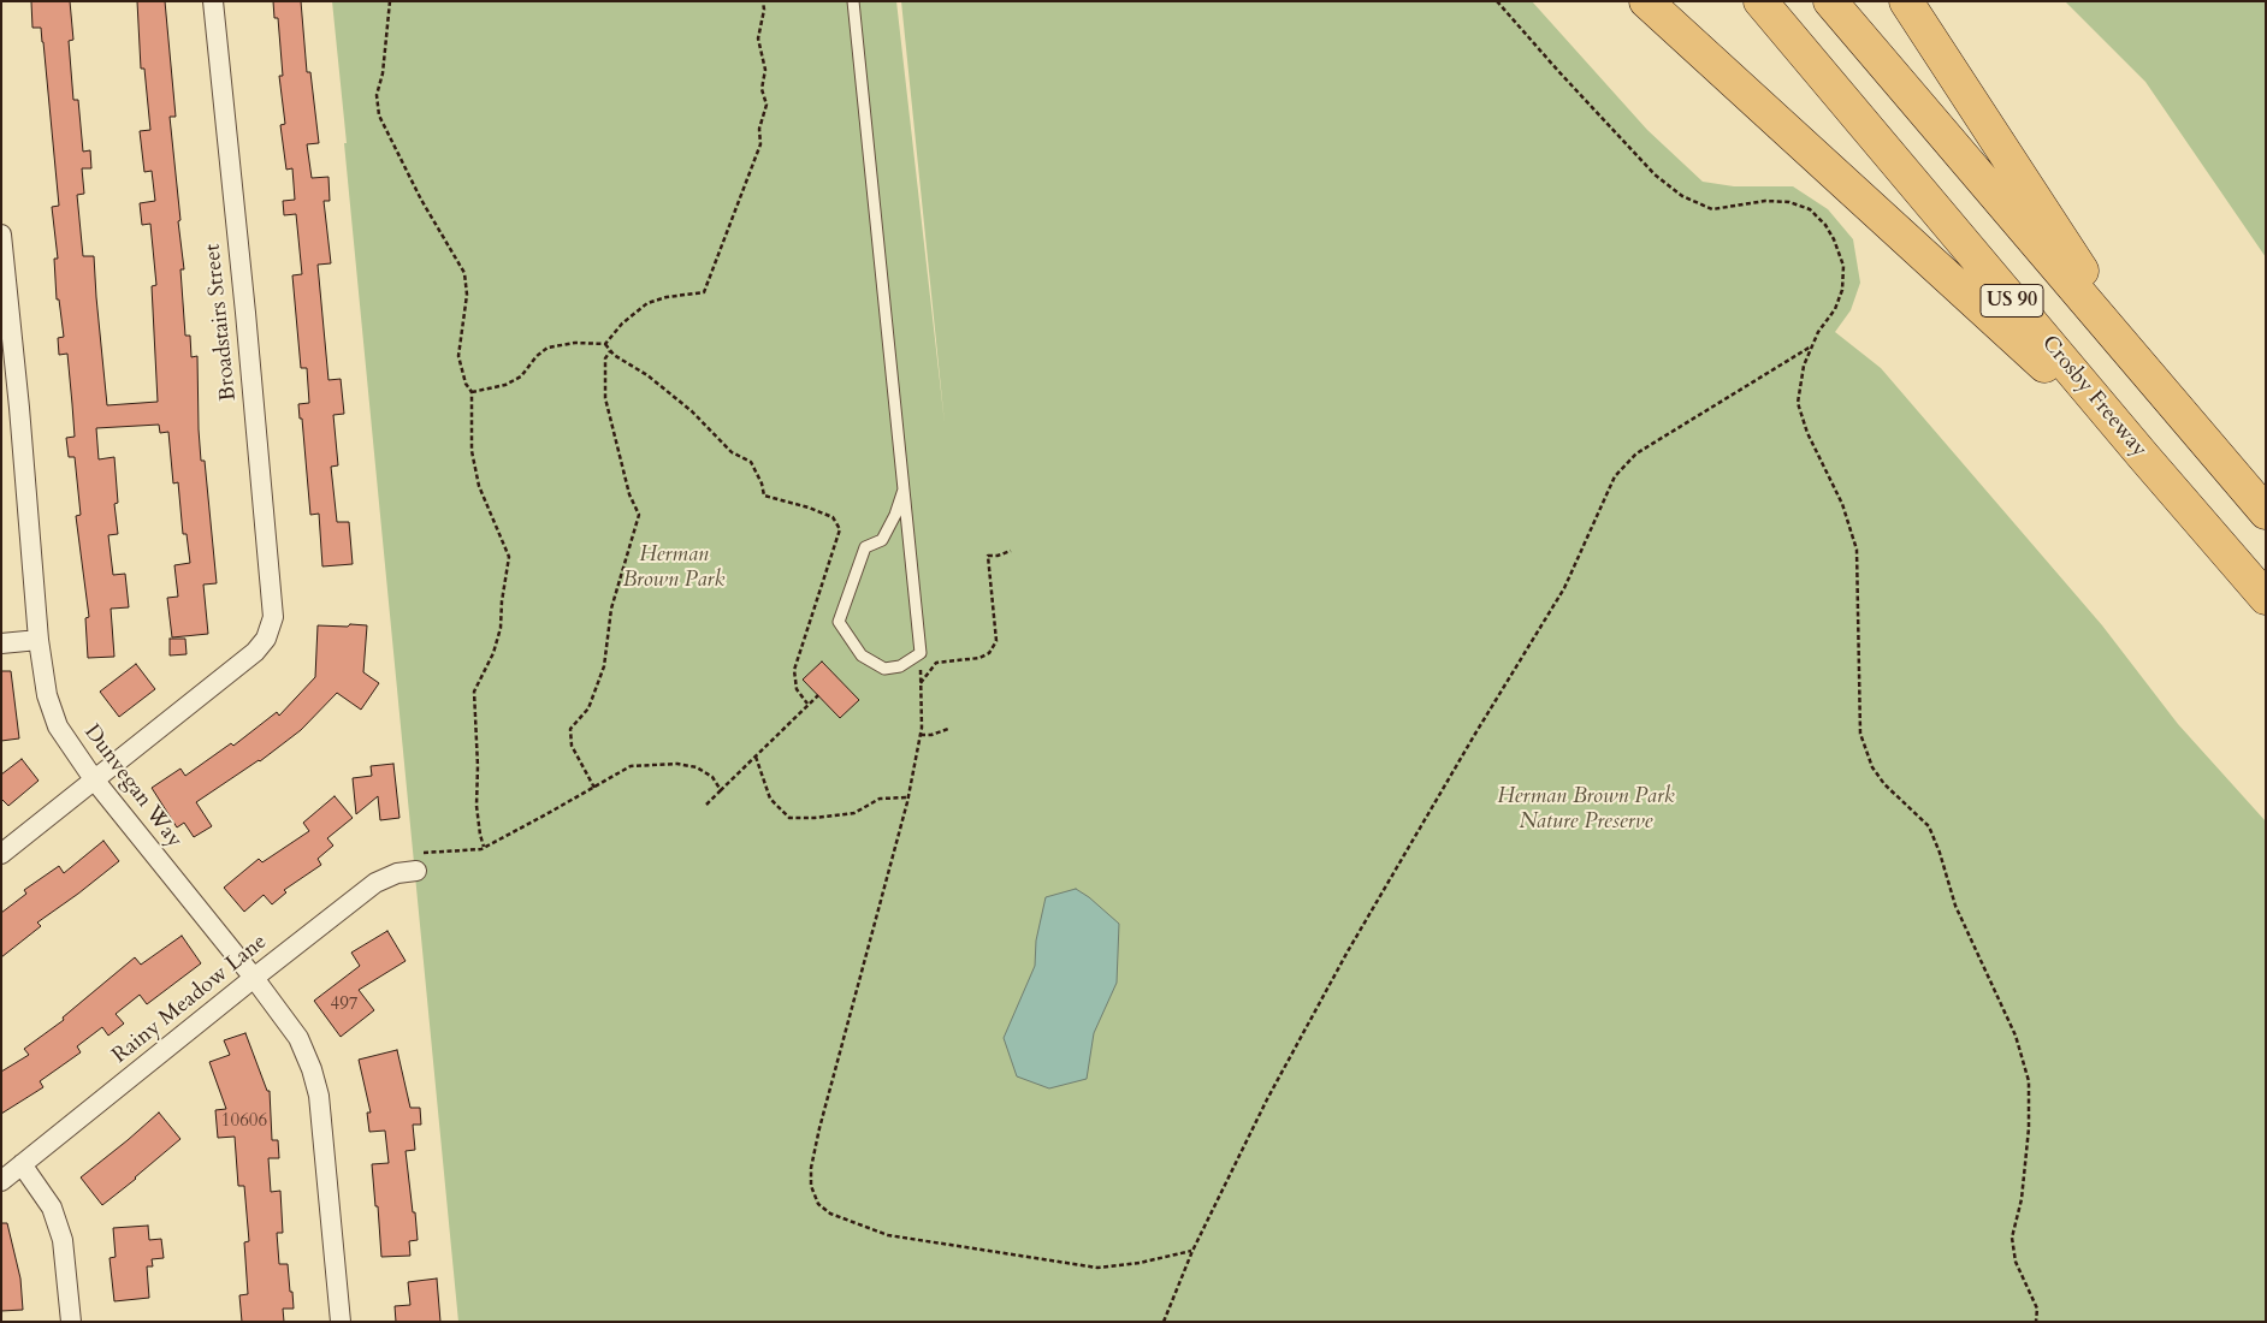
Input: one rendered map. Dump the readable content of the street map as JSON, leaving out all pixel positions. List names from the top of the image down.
{
  "streets": {
    "highway": ["US 90", "Crosby Freeway"],
    "street": ["Broadstairs Street", "Dunvegan Way", "Rainy Meadow Lane"]
  },
  "crossings": [
    ["Broadstairs Street", "Dunvegan Way"],
    ["Dunvegan Way", "Rainy Meadow Lane"]
  ],
  "parks": ["Herman Brown Park", "Herman Brown Park Nature Preserve"],
  "house_numbers": ["497", "10606"]
}
